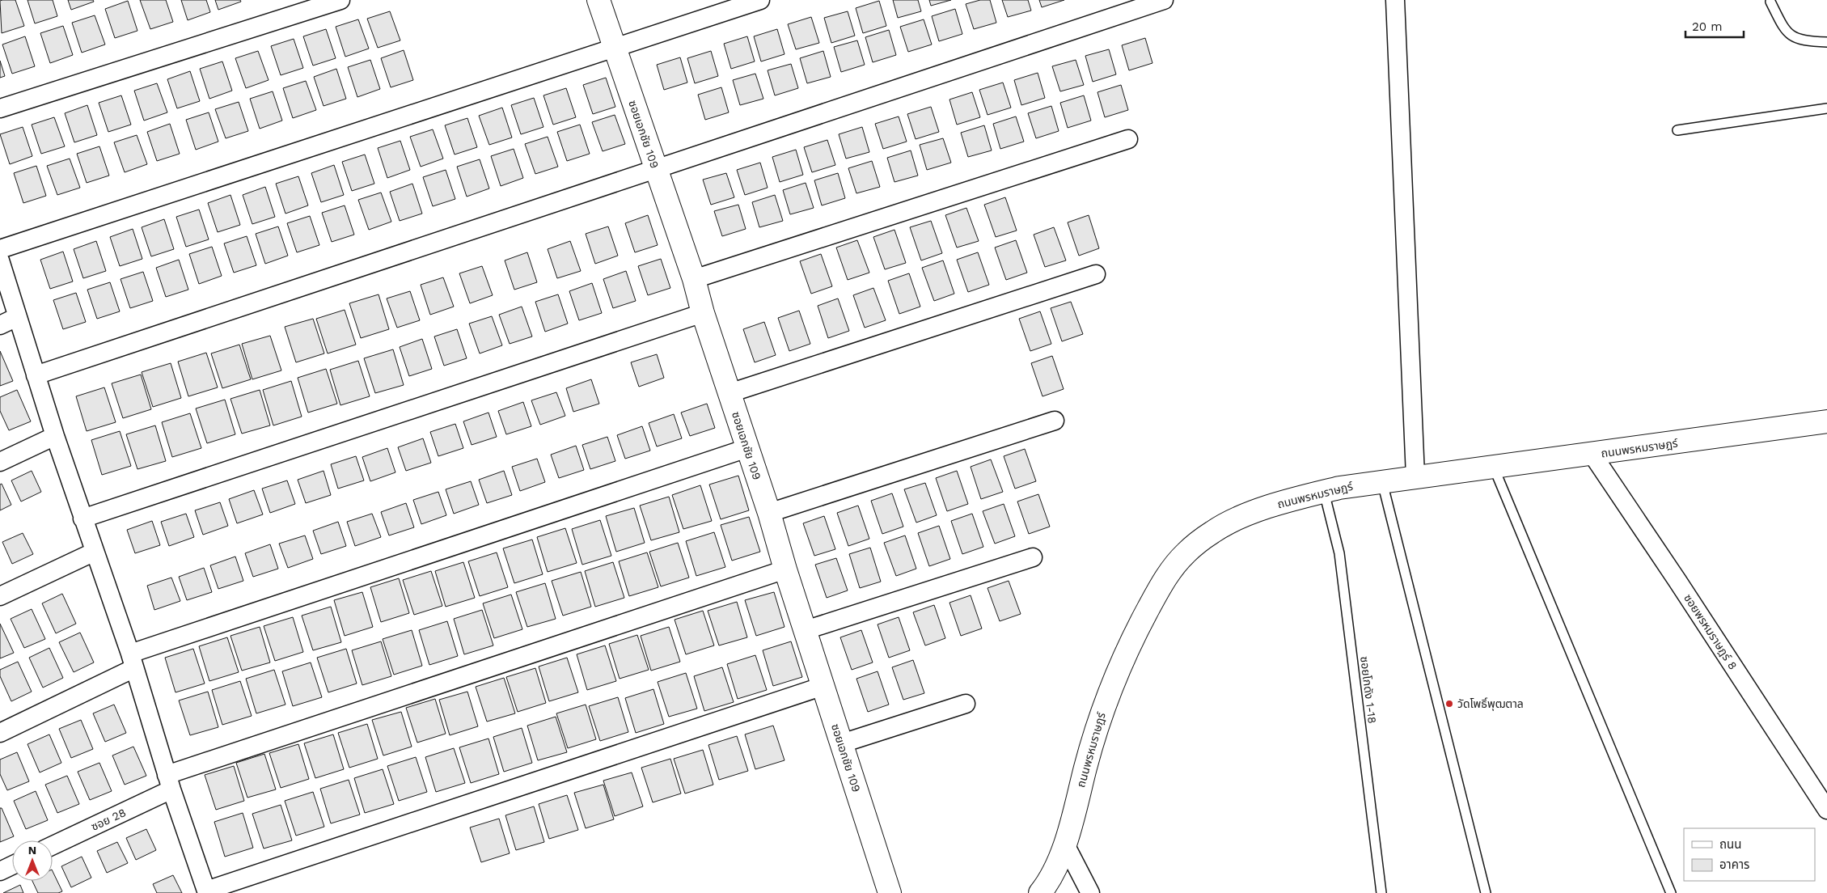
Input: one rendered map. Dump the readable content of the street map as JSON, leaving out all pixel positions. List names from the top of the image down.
{
  "streets": {
    "street": [
      "ซอยเอกชัย 109",
      "ถนนพรหมราษฎร์",
      "ซอยพรหมราษฎร์ 8",
      "ซอย 28"
    ],
    "lane": ["ซอยโกดัง 1-18"]
  },
  "crossings": [
    ["ซอยเอกชัย 109", "ซอย 28"],
    ["ถนนพรหมราษฎร์", "ซอยพรหมราษฎร์ 8"],
    ["ถนนพรหมราษฎร์", "ซอยโกดัง 1-18"]
  ],
  "places": ["วัดโพธิ์พุฒตาล"],
  "legend": ["ถนน", "อาคาร"],
  "scale_bar": "20 m",
  "north": "top"
}
